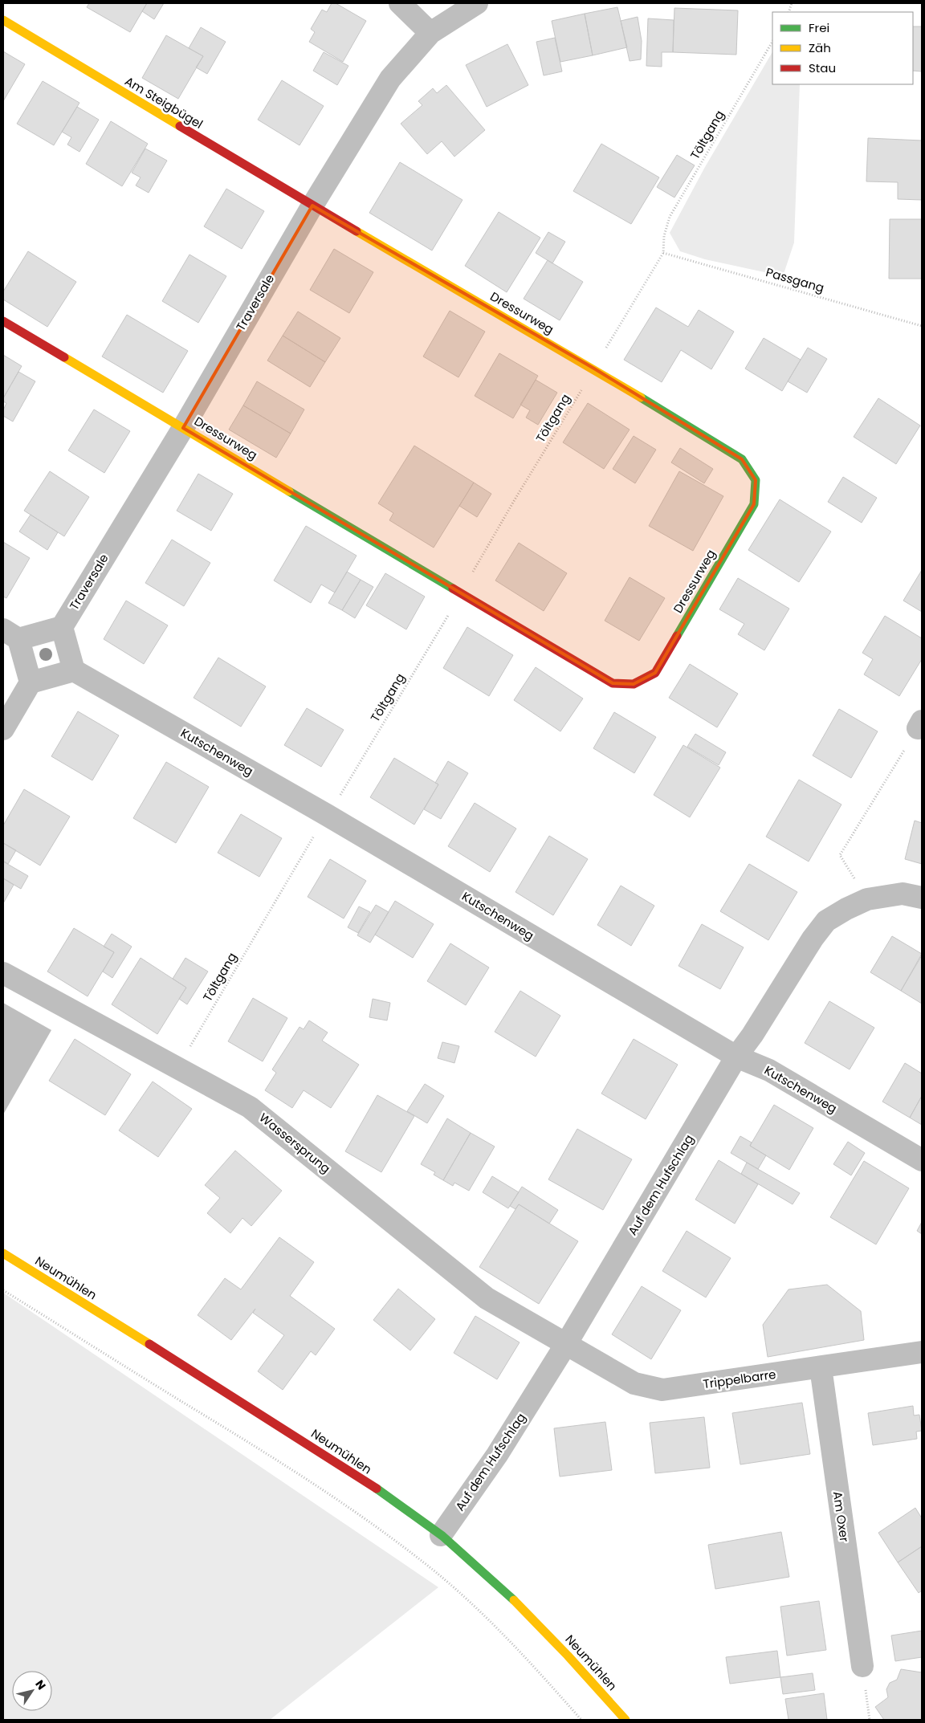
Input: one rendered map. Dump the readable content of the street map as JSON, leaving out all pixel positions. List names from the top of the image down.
{
  "streets": {
    "street": [
      "Am Steigbügel",
      "Traversale",
      "Dressurweg",
      "Kutschenweg",
      "Wassersprung",
      "Auf dem Hufschlag",
      "Neumühlen",
      "Trippelbarre",
      "Am Oxer"
    ],
    "path": ["Töltgang", "Passgang"]
  },
  "crossings": [
    ["Am Steigbügel", "Traversale"],
    ["Am Steigbügel", "Dressurweg"],
    ["Töltgang", "Passgang"],
    ["Töltgang", "Dressurweg"],
    ["Töltgang", "Wassersprung"],
    ["Traversale", "Dressurweg"],
    ["Kutschenweg", "Auf dem Hufschlag"],
    ["Wassersprung", "Auf dem Hufschlag"],
    ["Wassersprung", "Trippelbarre"],
    ["Auf dem Hufschlag", "Neumühlen"],
    ["Auf dem Hufschlag", "Trippelbarre"],
    ["Trippelbarre", "Am Oxer"]
  ],
  "legend": ["Frei", "Zäh", "Stau"],
  "north": "top right"
}
